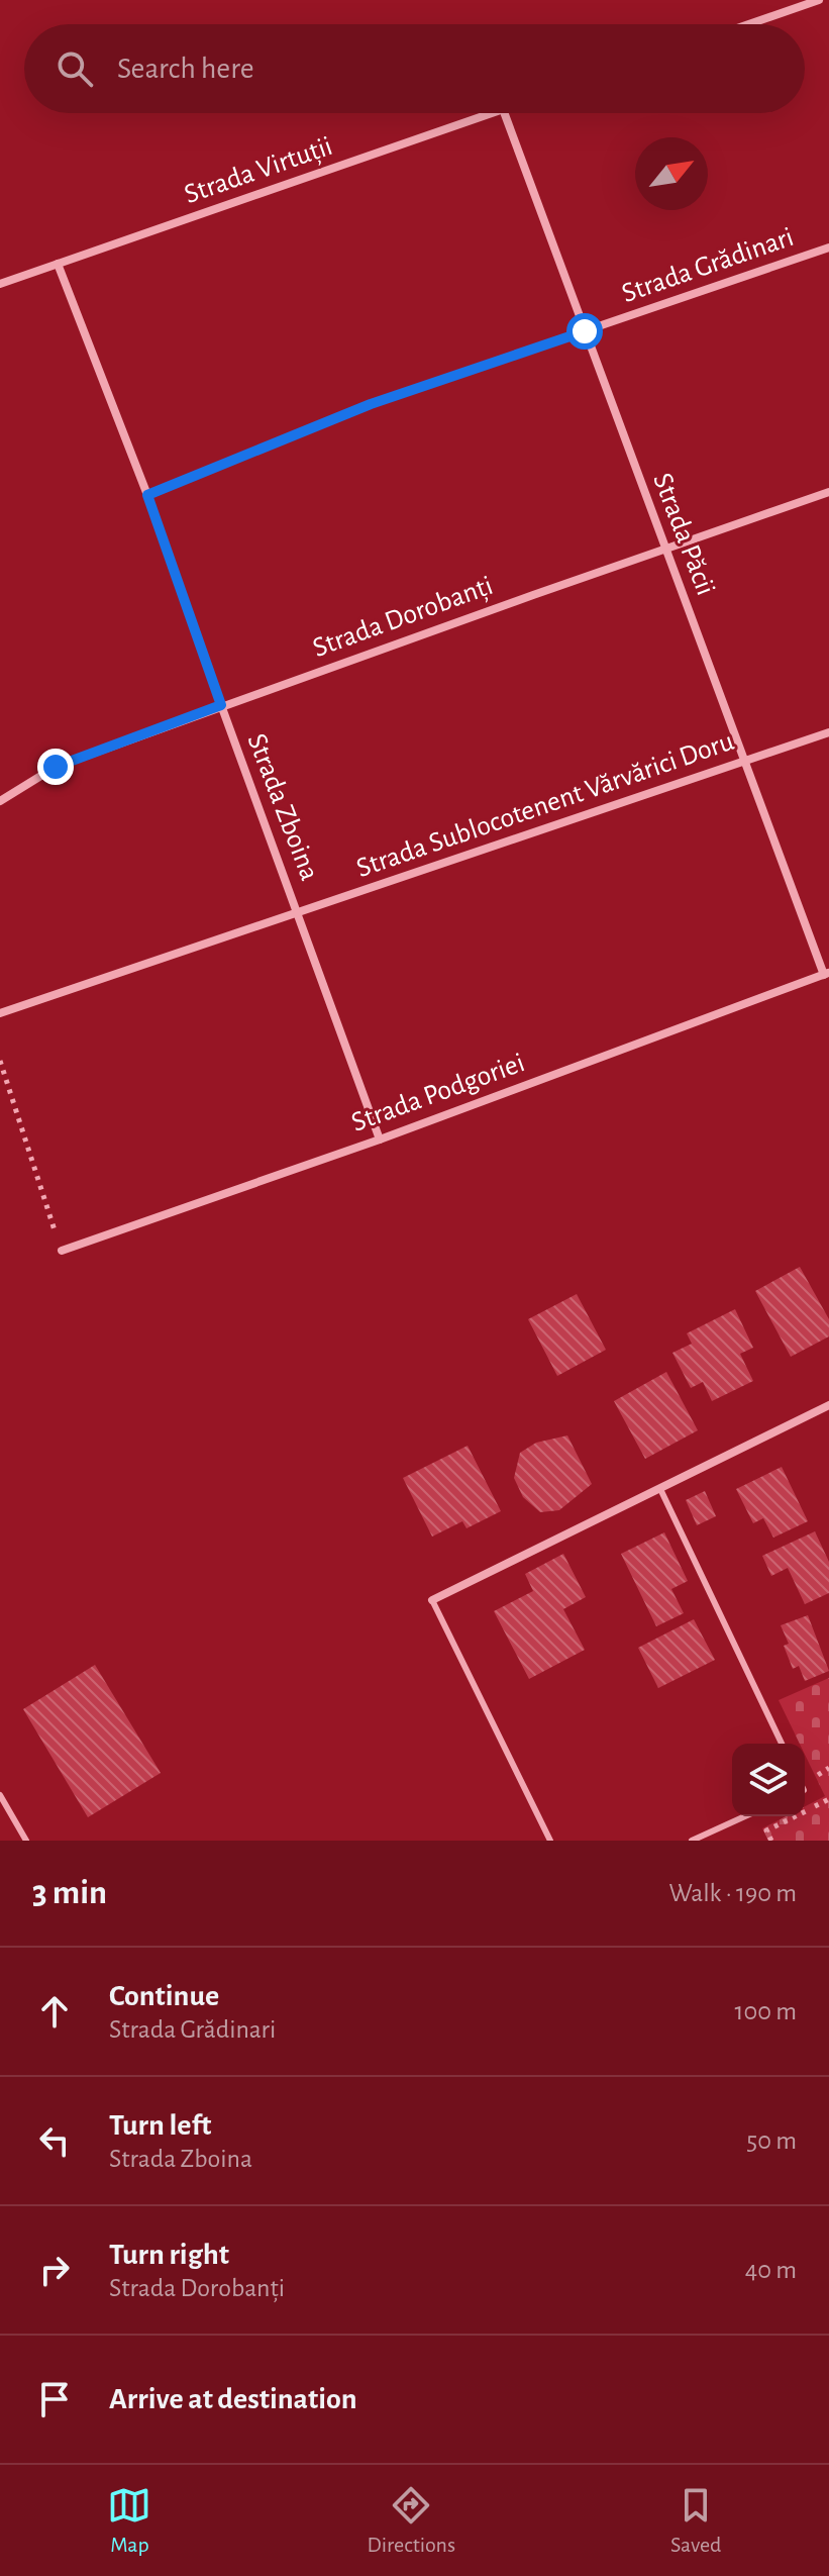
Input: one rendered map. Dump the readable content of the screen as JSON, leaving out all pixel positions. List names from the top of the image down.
{
  "streets": {
    "street": [
      "Strada Virtuții",
      "Strada Grădinari",
      "Strada Păcii",
      "Strada Dorobanți",
      "Strada Sublocotenent Vărvărici Doru",
      "Strada Zboina",
      "Strada Podgoriei"
    ]
  },
  "crossings": [
    ["Strada Virtuții", "Strada Zboina"],
    ["Strada Grădinari", "Strada Păcii"],
    ["Strada Grădinari", "Strada Zboina"],
    ["Strada Păcii", "Strada Dorobanți"],
    ["Strada Păcii", "Strada Sublocotenent Vărvărici Doru"],
    ["Strada Păcii", "Strada Podgoriei"],
    ["Strada Dorobanți", "Strada Zboina"],
    ["Strada Sublocotenent Vărvărici Doru", "Strada Zboina"],
    ["Strada Zboina", "Strada Podgoriei"]
  ],
  "north": "top right",
  "page": {
    "search": "Search here",
    "heading": ["3 min", "Walk · 190 m"],
    "list": [
      ["Continue", "Strada Grădinari", "100 m"],
      ["Turn left", "Strada Zboina", "50 m"],
      ["Turn right", "Strada Dorobanți", "40 m"],
      "Arrive at destination"
    ],
    "nav": ["Map", "Directions", "Saved"]
  }
}
